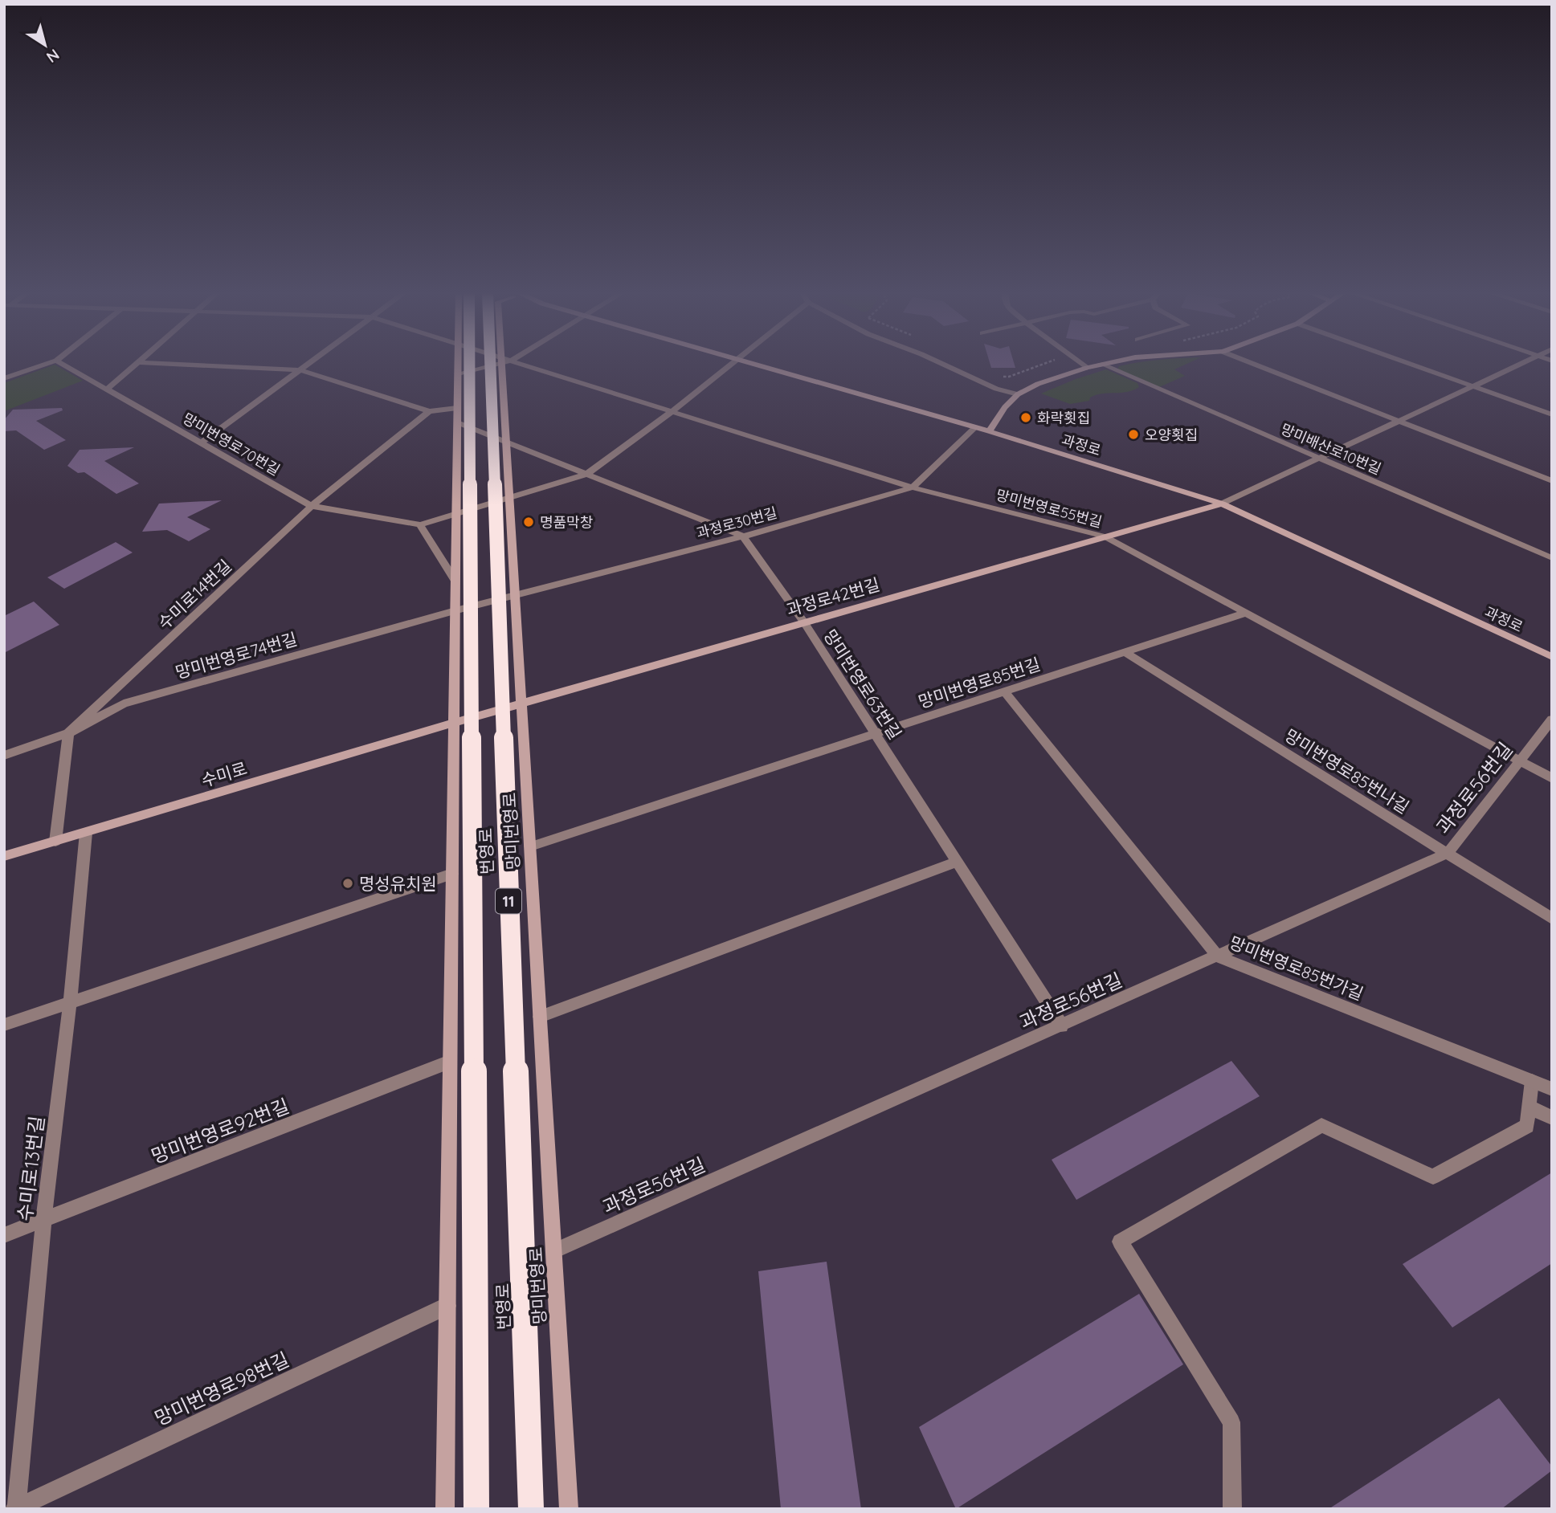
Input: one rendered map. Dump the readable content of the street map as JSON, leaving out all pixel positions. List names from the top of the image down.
{
  "streets": {
    "highway": ["번영로", "11"],
    "street": [
      "망미번영로70번길",
      "과정로",
      "망미배산로10번길",
      "망미번영로55번길",
      "과정로30번길",
      "수미로14번길",
      "과정로42번길",
      "망미번영로74번길",
      "망미번영로85번길",
      "망미번영로63번길",
      "망미번영로85번나길",
      "수미로",
      "과정로56번길",
      "망미번영로",
      "망미번영로85번가길",
      "망미번영로92번길",
      "수미로13번길",
      "망미번영로98번길"
    ]
  },
  "crossings": [
    ["망미번영로70번길", "수미로14번길"],
    ["망미번영로70번길", "망미번영로"],
    ["과정로", "과정로30번길"],
    ["과정로", "과정로42번길"],
    ["망미번영로55번길", "과정로30번길"],
    ["망미번영로55번길", "과정로42번길"],
    ["망미번영로55번길", "망미번영로85번길"],
    ["망미번영로55번길", "과정로56번길"],
    ["과정로30번길", "망미번영로74번길"],
    ["과정로30번길", "망미번영로63번길"],
    ["과정로30번길", "망미번영로"],
    ["수미로14번길", "망미번영로74번길"],
    ["과정로42번길", "망미번영로63번길"],
    ["과정로42번길", "수미로"],
    ["과정로42번길", "망미번영로"],
    ["망미번영로85번길", "망미번영로63번길"],
    ["망미번영로85번길", "망미번영로85번나길"],
    ["망미번영로85번길", "망미번영로"],
    ["망미번영로85번길", "망미번영로85번가길"],
    ["망미번영로63번길", "과정로56번길"],
    ["망미번영로85번나길", "과정로56번길"],
    ["수미로", "수미로13번길"],
    ["과정로56번길", "망미번영로"],
    ["과정로56번길", "망미번영로85번가길"],
    ["망미번영로92번길", "수미로13번길"],
    ["수미로13번길", "망미번영로98번길"]
  ],
  "places": [
    "화락횟집",
    "오양횟집",
    "명품막창",
    "명성유치원"
  ],
  "north": "bottom right"
}
